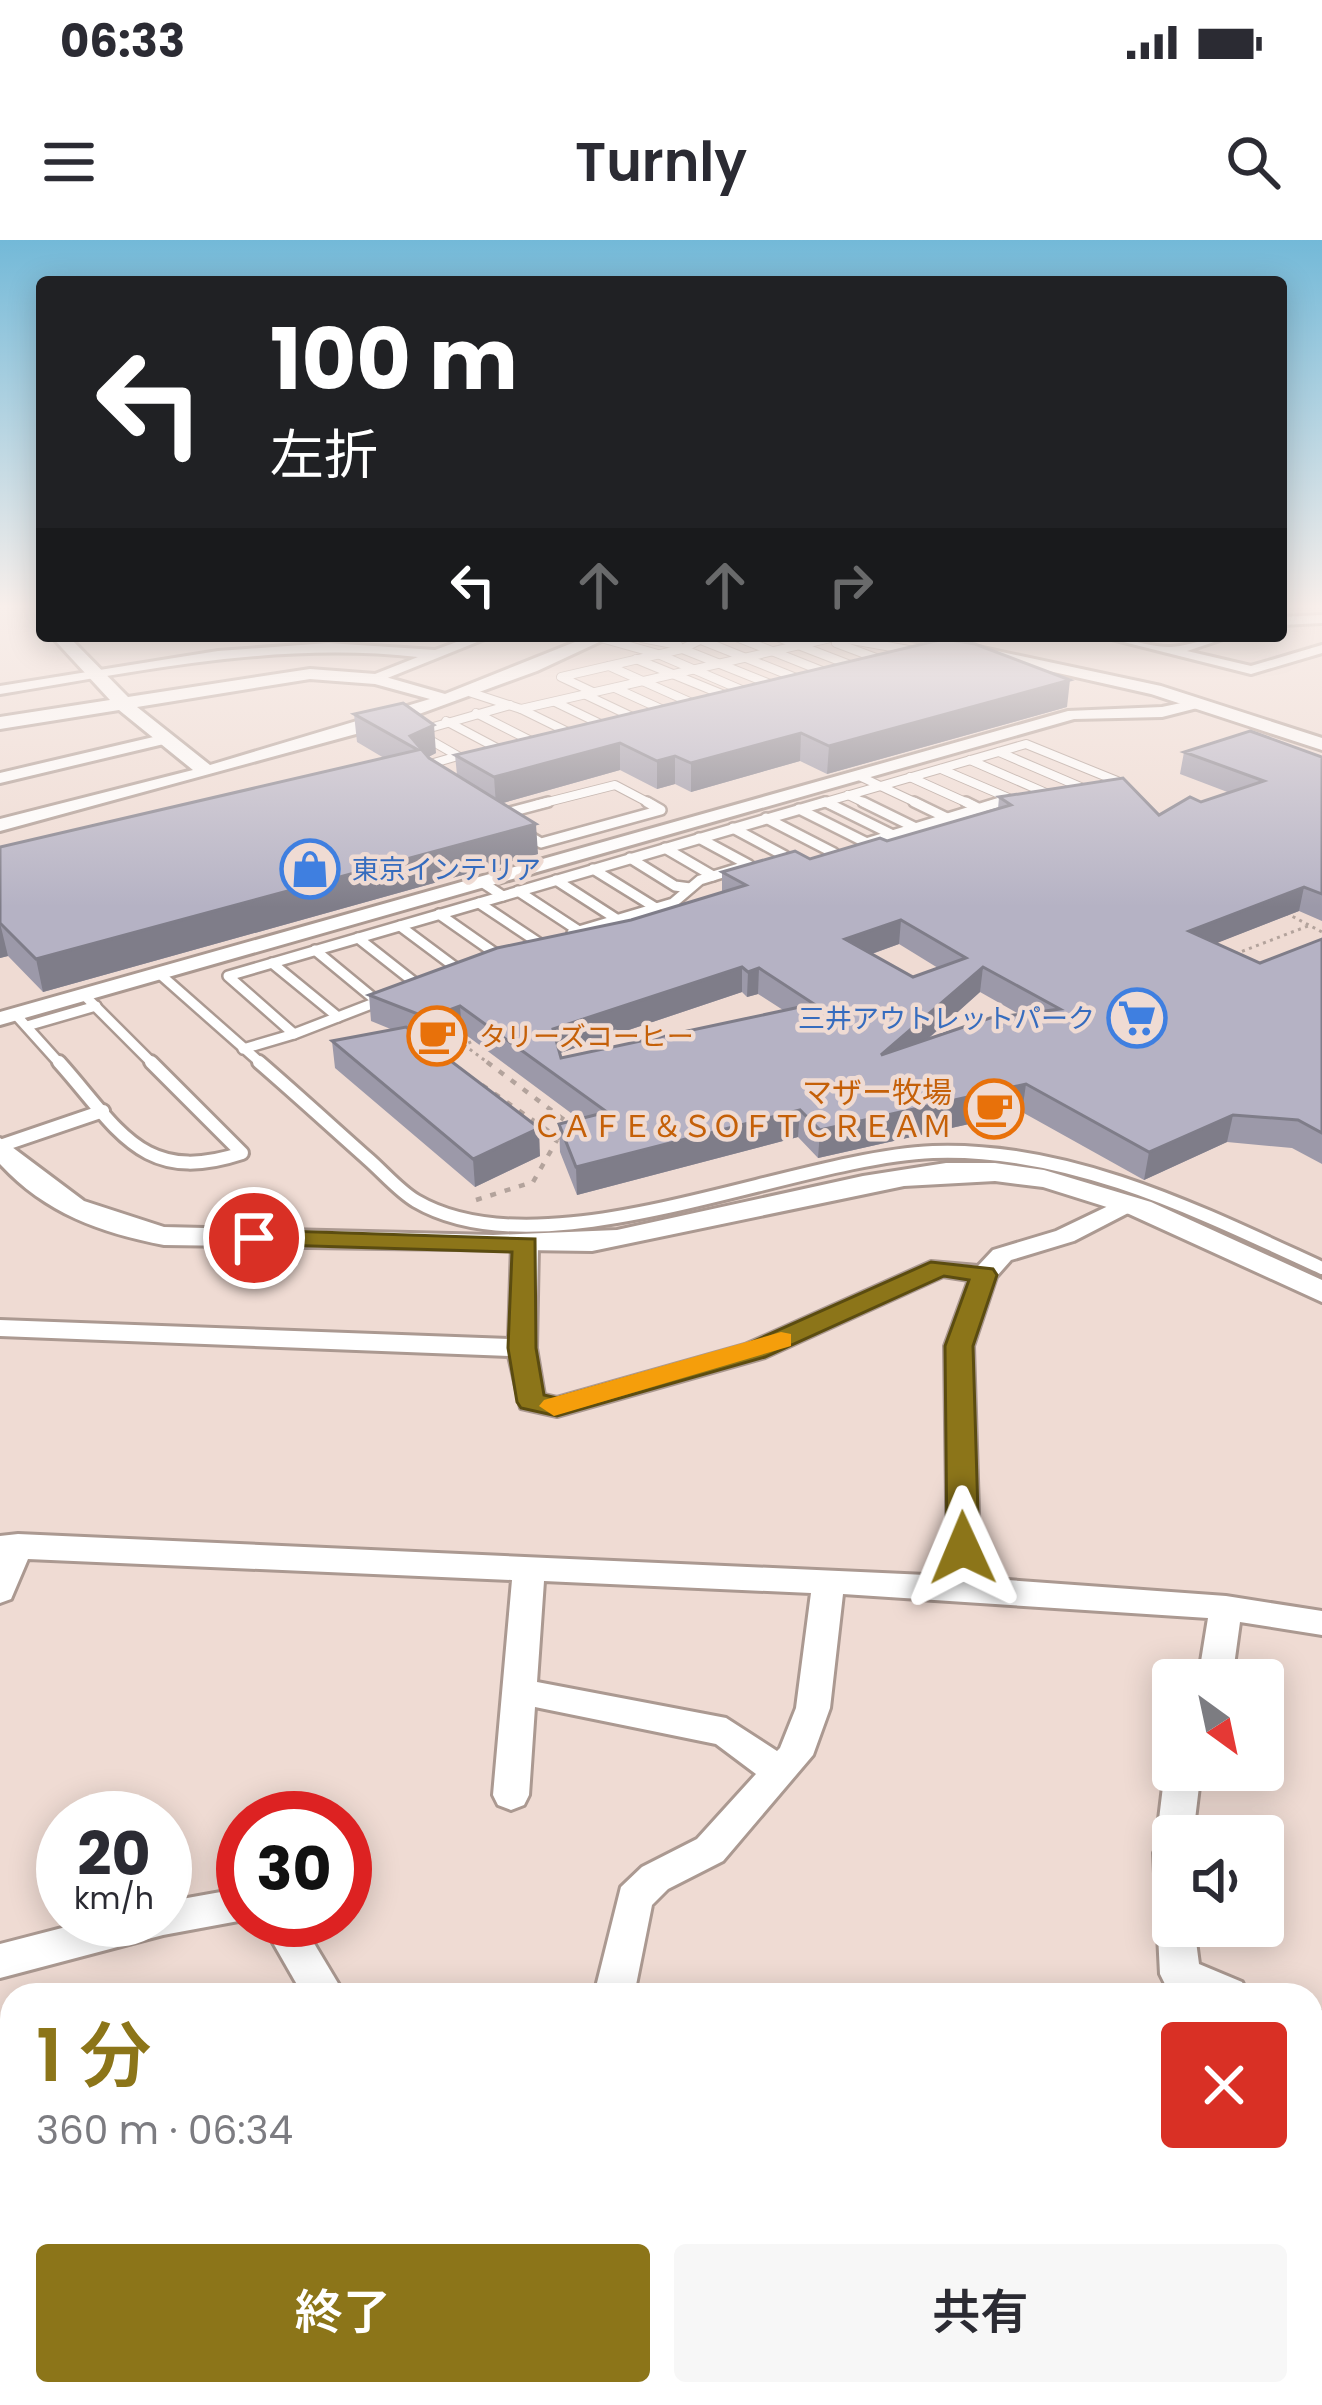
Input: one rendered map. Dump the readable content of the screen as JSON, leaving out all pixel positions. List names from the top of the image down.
{
  "places": {
    "shop": ["東京インテリア"],
    "supermarket": ["三井アウトレットパーク"],
    "cafe": ["タリーズコーヒー", "マザー牧場 ＣＡＦＥ＆ＳＯＦＴＣＲＥＡＭ"]
  },
  "north": "bottom right",
  "page": {
    "status": "06:33",
    "header": "Turnly",
    "turn": ["100 m", "左折"],
    "speed": "20 km/h",
    "limit": "30",
    "heading": ["1 分", "360 m · 06:34"],
    "buttons": ["終了", "共有"]
  }
}
